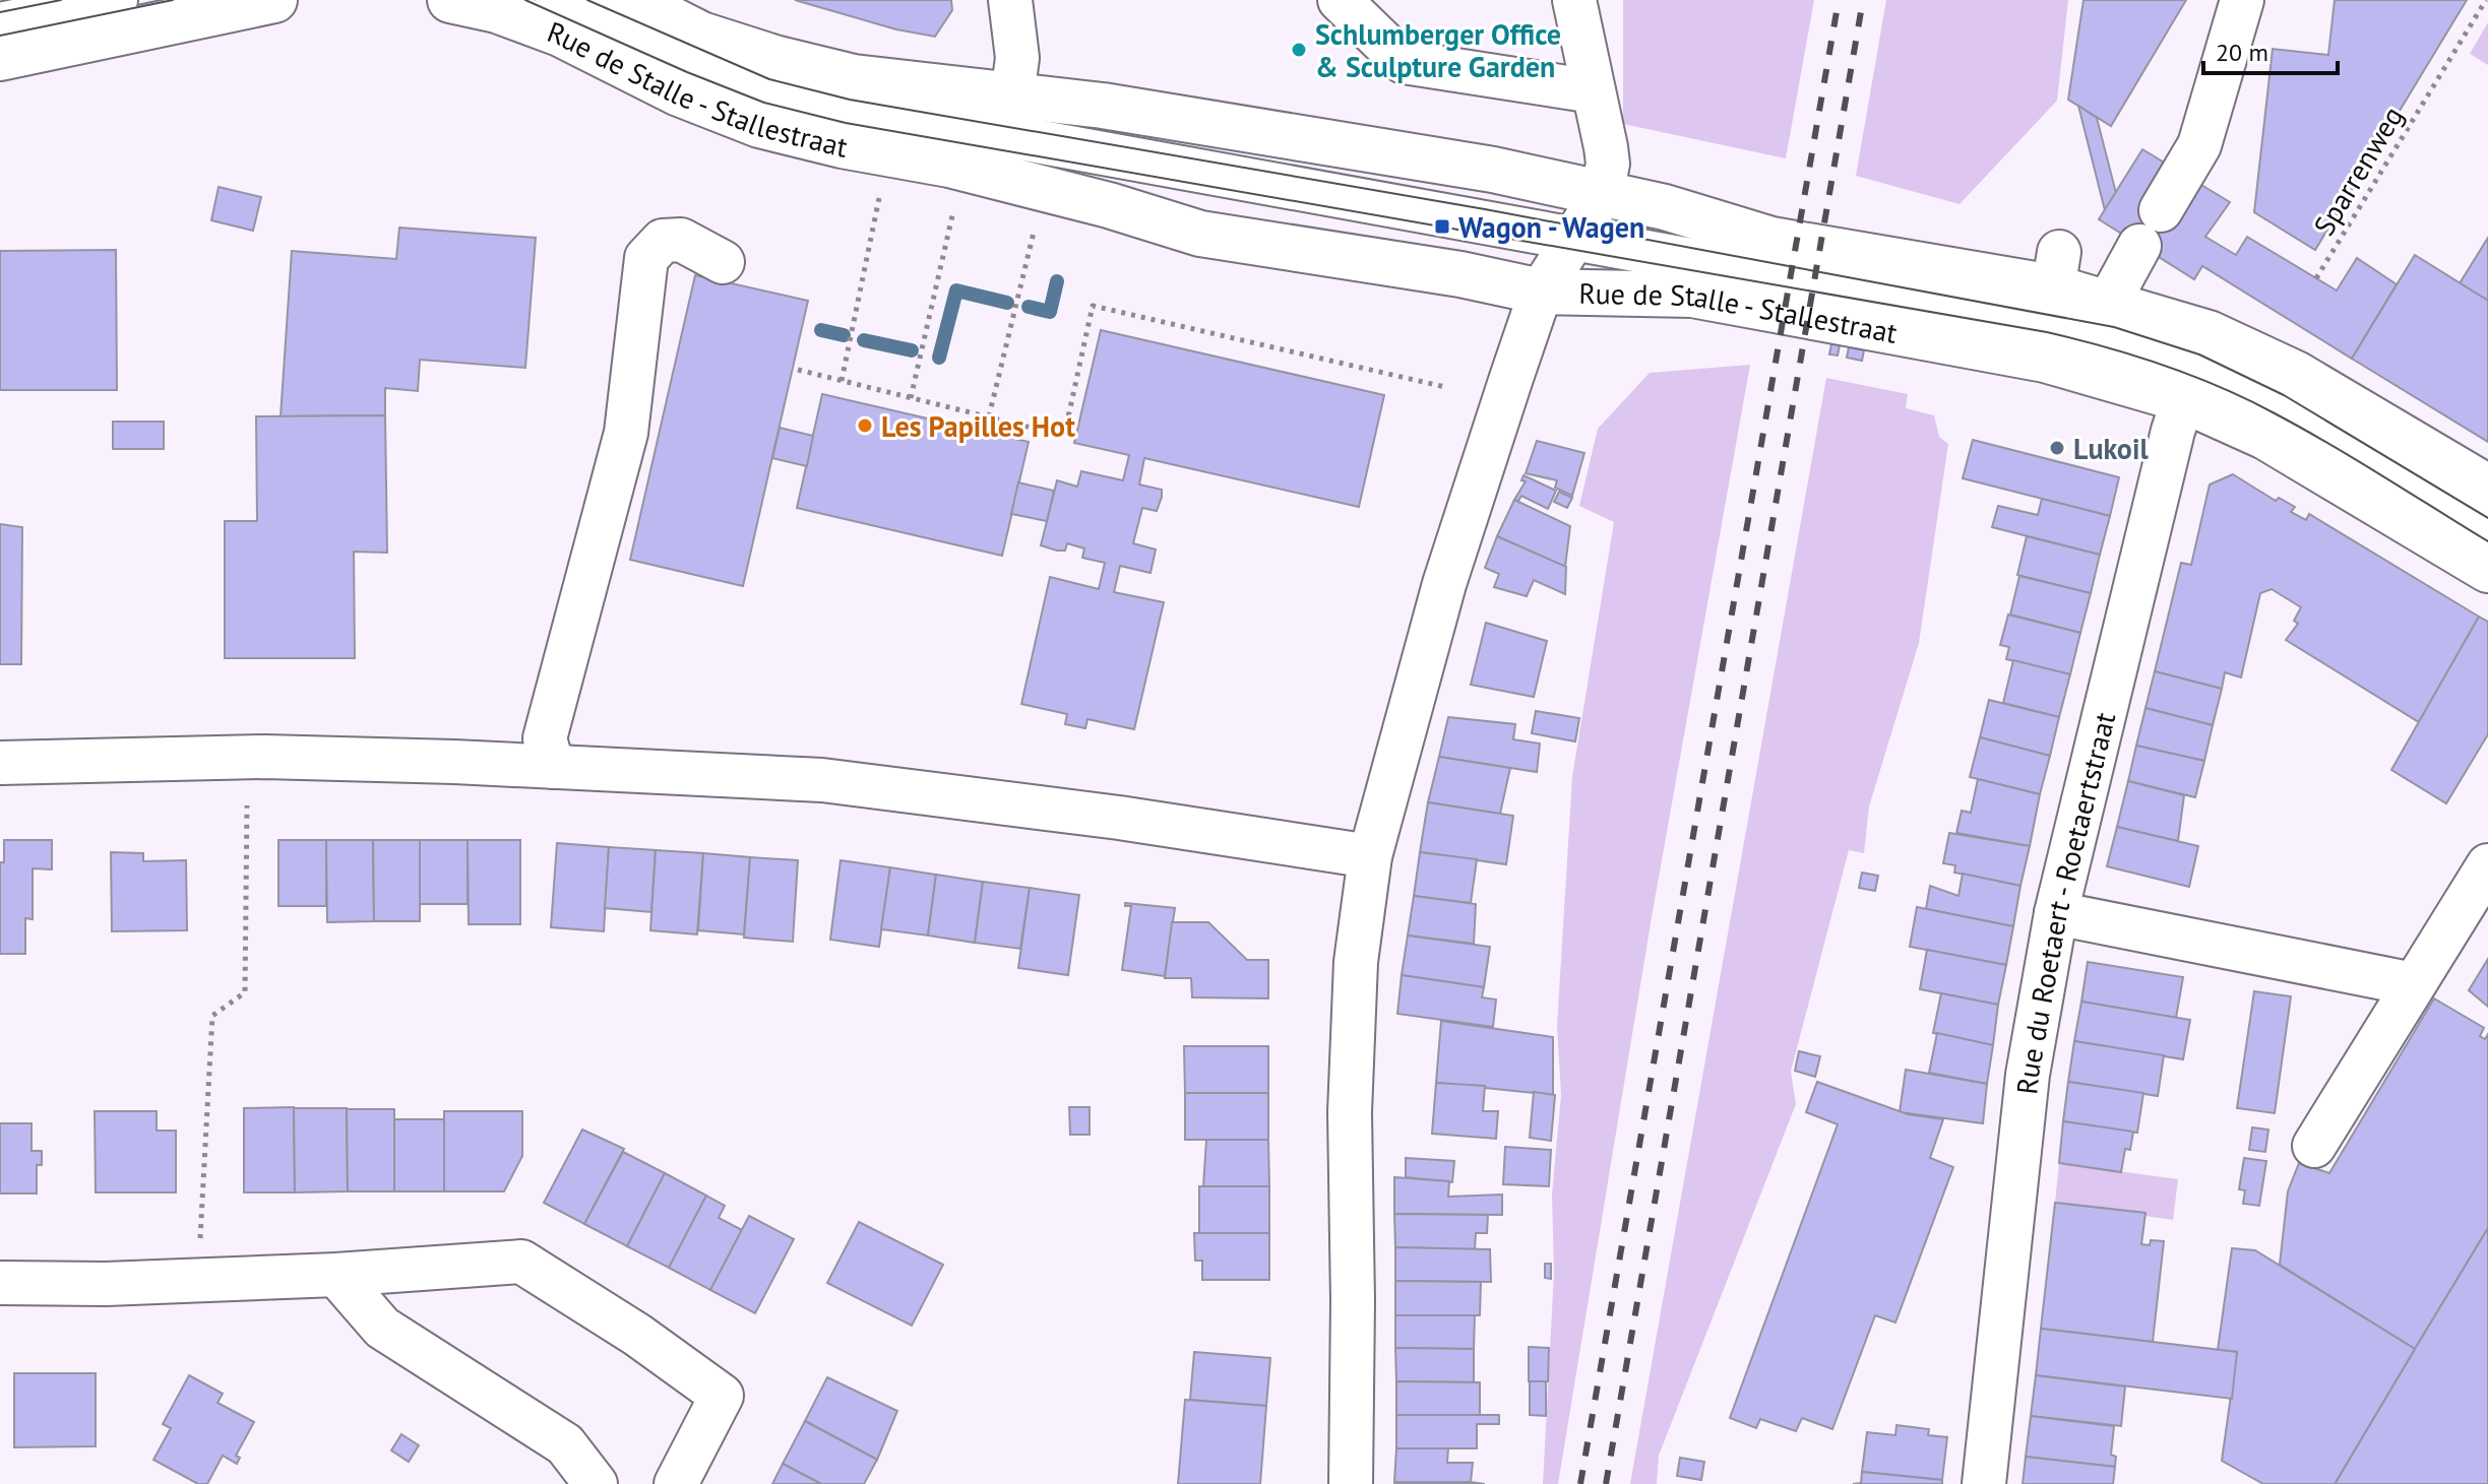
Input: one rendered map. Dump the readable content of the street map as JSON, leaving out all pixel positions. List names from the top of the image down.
{
  "streets": {
    "main road": ["Rue de Stalle - Stallestraat"],
    "street": ["Rue du Roetaert - Roetaertstraat"],
    "path": ["Sparrenweg"]
  },
  "crossings": [
    ["Rue de Stalle - Stallestraat", "Rue du Roetaert - Roetaertstraat"]
  ],
  "places": {
    "other": ["Schlumberger Office & Sculpture Garden", "Les Papilles Hot", "Lukoil"],
    "transit": ["Wagon - Wagen"]
  },
  "scale_bar": "20 m"
}
